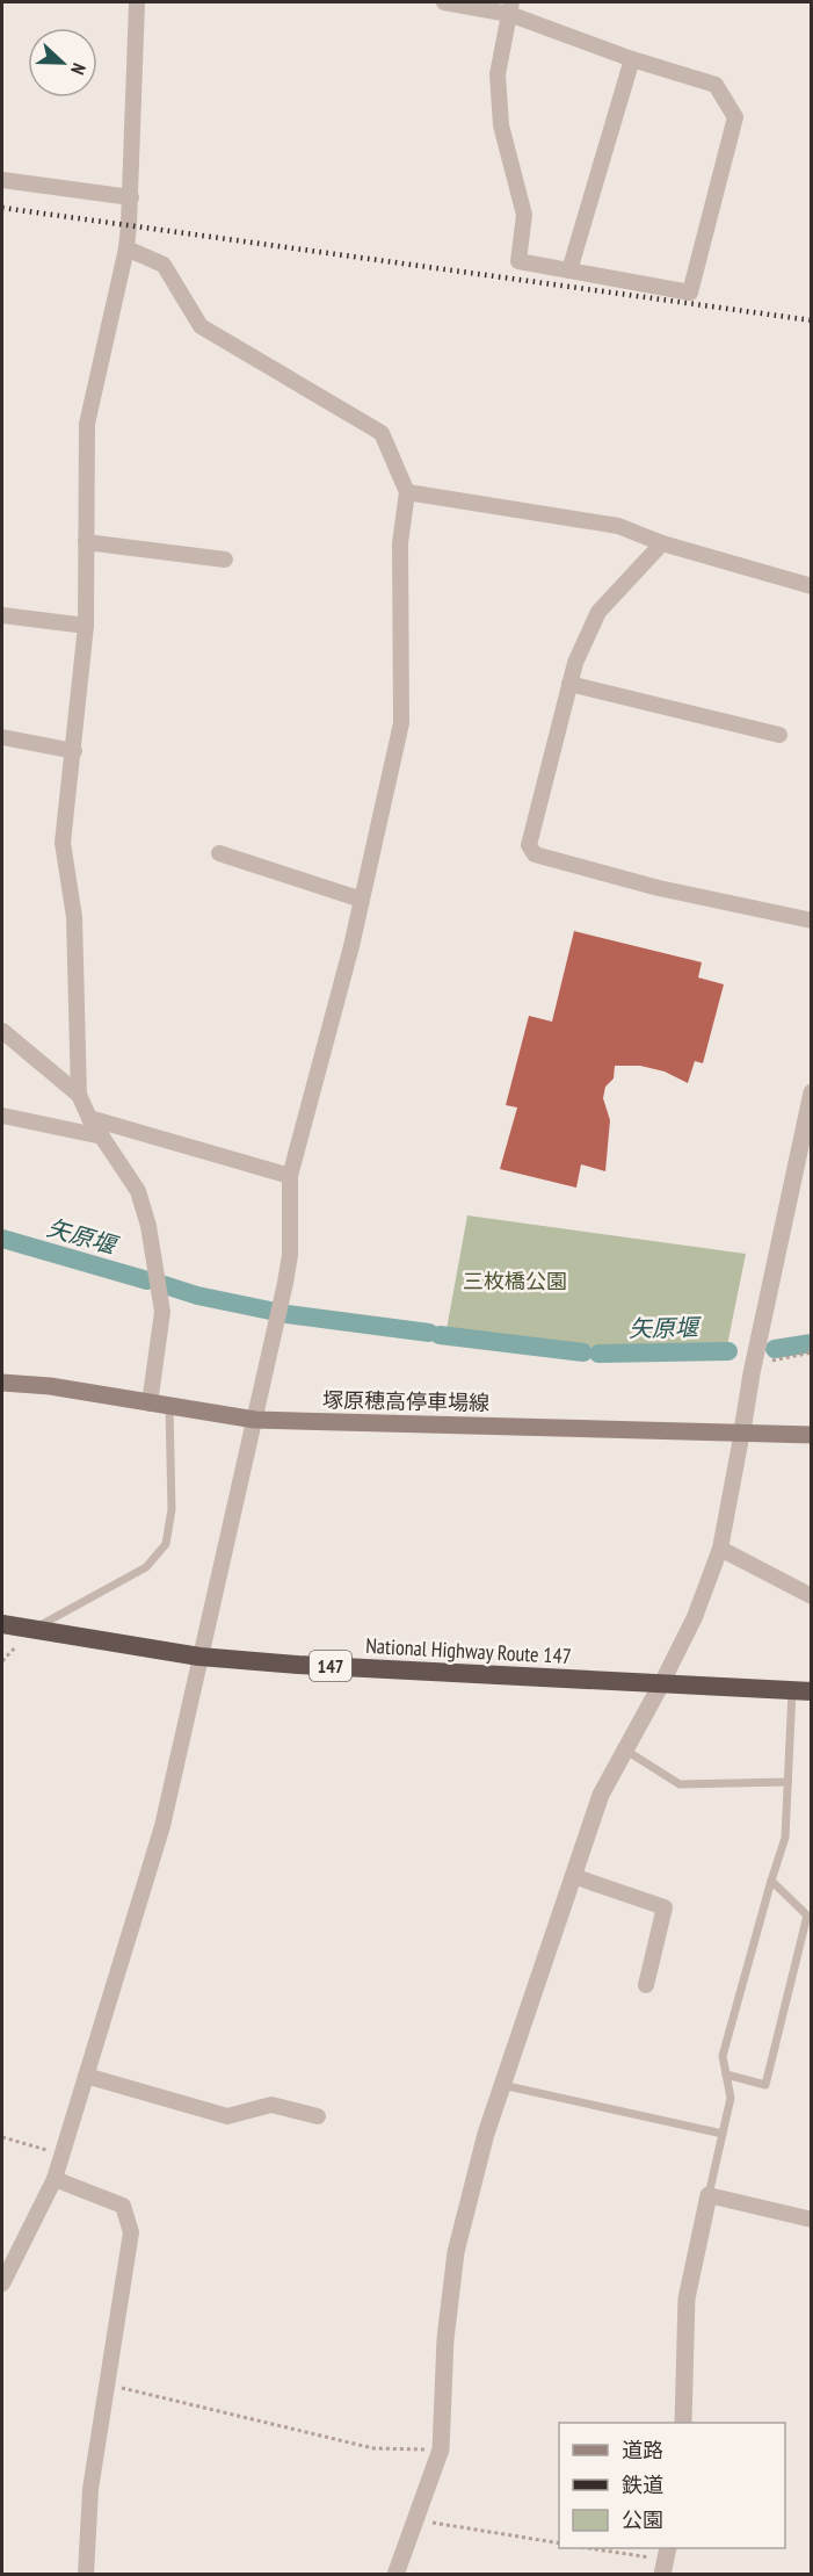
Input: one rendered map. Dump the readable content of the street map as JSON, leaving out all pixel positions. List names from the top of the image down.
{
  "streets": {
    "highway": ["National Highway Route 147", "147"],
    "main road": ["塚原穂高停車場線"]
  },
  "water": ["矢原堰"],
  "parks": ["三枚橋公園"],
  "legend": ["道路", "鉄道", "公園"],
  "north": "right"
}
